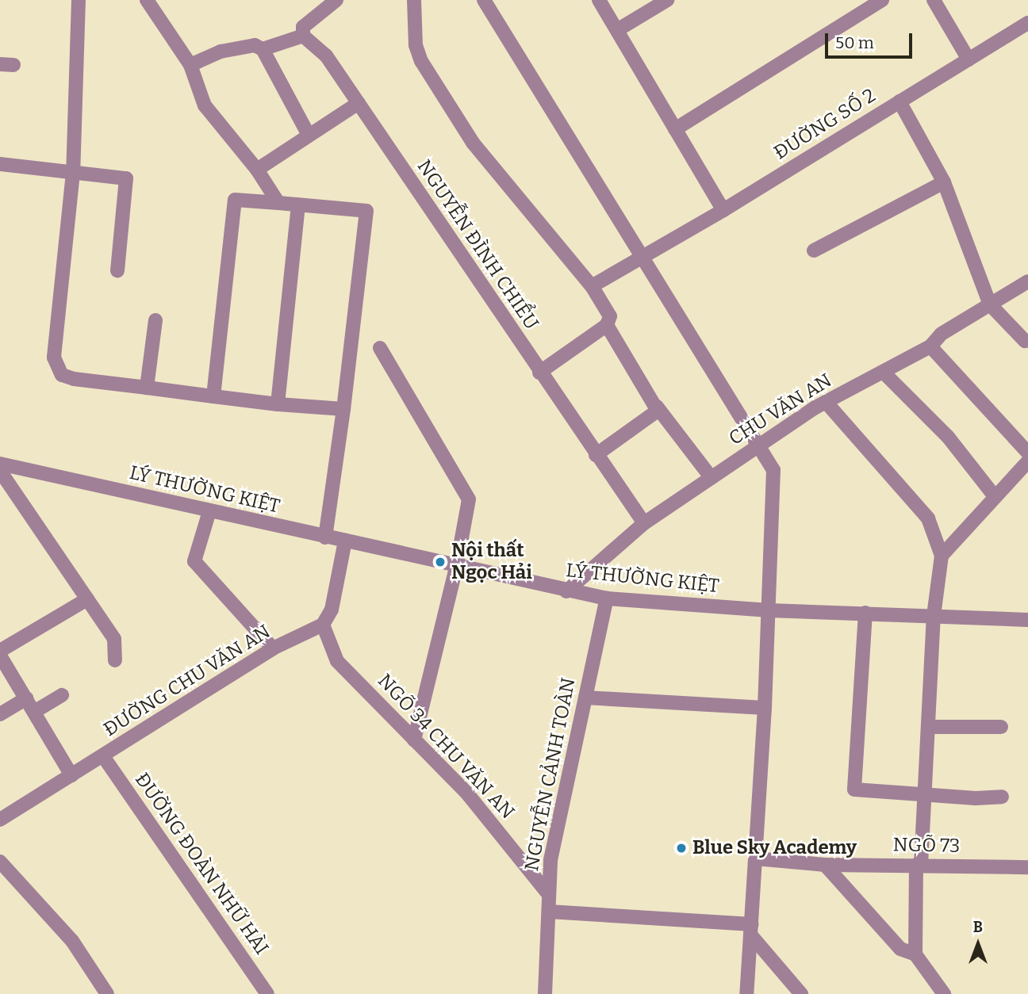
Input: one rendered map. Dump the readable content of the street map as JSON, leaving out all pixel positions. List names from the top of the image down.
{
  "streets": {
    "street": [
      "ĐƯỜNG SỐ 2",
      "NGUYỄN ĐÌNH CHIỂU",
      "CHU VĂN AN",
      "LÝ THƯỜNG KIỆT",
      "ĐƯỜNG CHU VĂN AN",
      "NGÕ 34 CHU VĂN AN",
      "NGUYỄN CẢNH TOÀN",
      "NGÕ 73",
      "ĐƯỜNG ĐOÀN NHỮ HÀI"
    ]
  },
  "crossings": [
    ["NGUYỄN ĐÌNH CHIỂU", "CHU VĂN AN"],
    ["CHU VĂN AN", "LÝ THƯỜNG KIỆT"],
    ["LÝ THƯỜNG KIỆT", "NGUYỄN CẢNH TOÀN"],
    ["ĐƯỜNG CHU VĂN AN", "NGÕ 34 CHU VĂN AN"],
    ["ĐƯỜNG CHU VĂN AN", "ĐƯỜNG ĐOÀN NHỮ HÀI"],
    ["NGÕ 34 CHU VĂN AN", "NGUYỄN CẢNH TOÀN"]
  ],
  "places": ["Nội thất Ngọc Hải", "Blue Sky Academy"],
  "scale_bar": "50 m",
  "north": "top"
}
